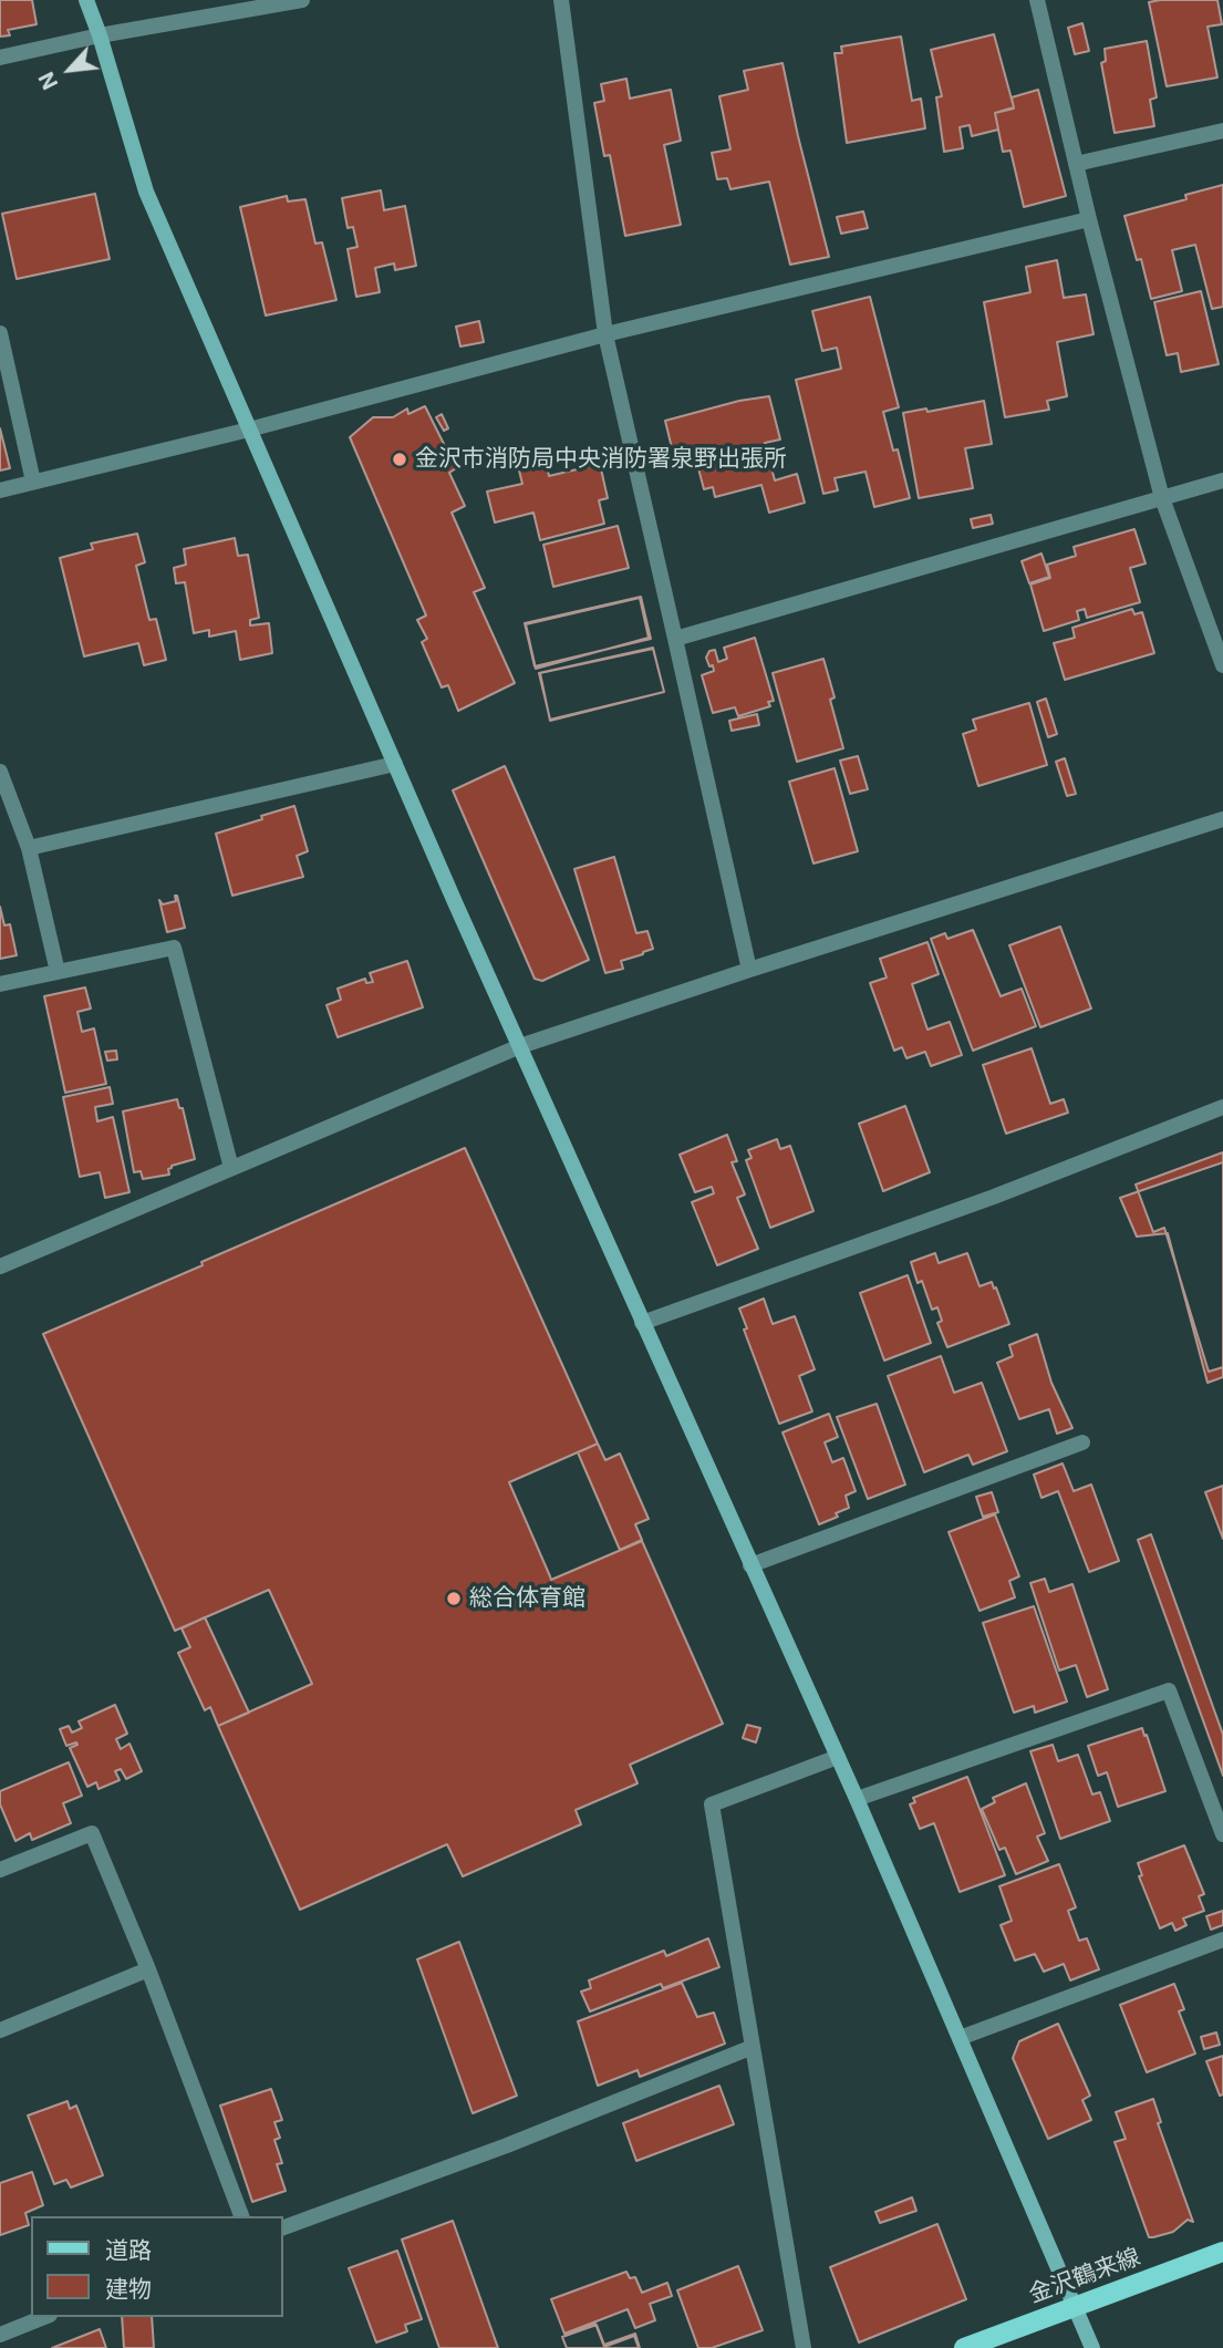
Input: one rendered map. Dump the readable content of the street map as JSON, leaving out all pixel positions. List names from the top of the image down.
{
  "streets": {
    "main road": ["金沢鶴来線"]
  },
  "places": ["金沢市消防局中央消防署泉野出張所", "総合体育館"],
  "legend": ["道路", "建物"],
  "north": "bottom left"
}
